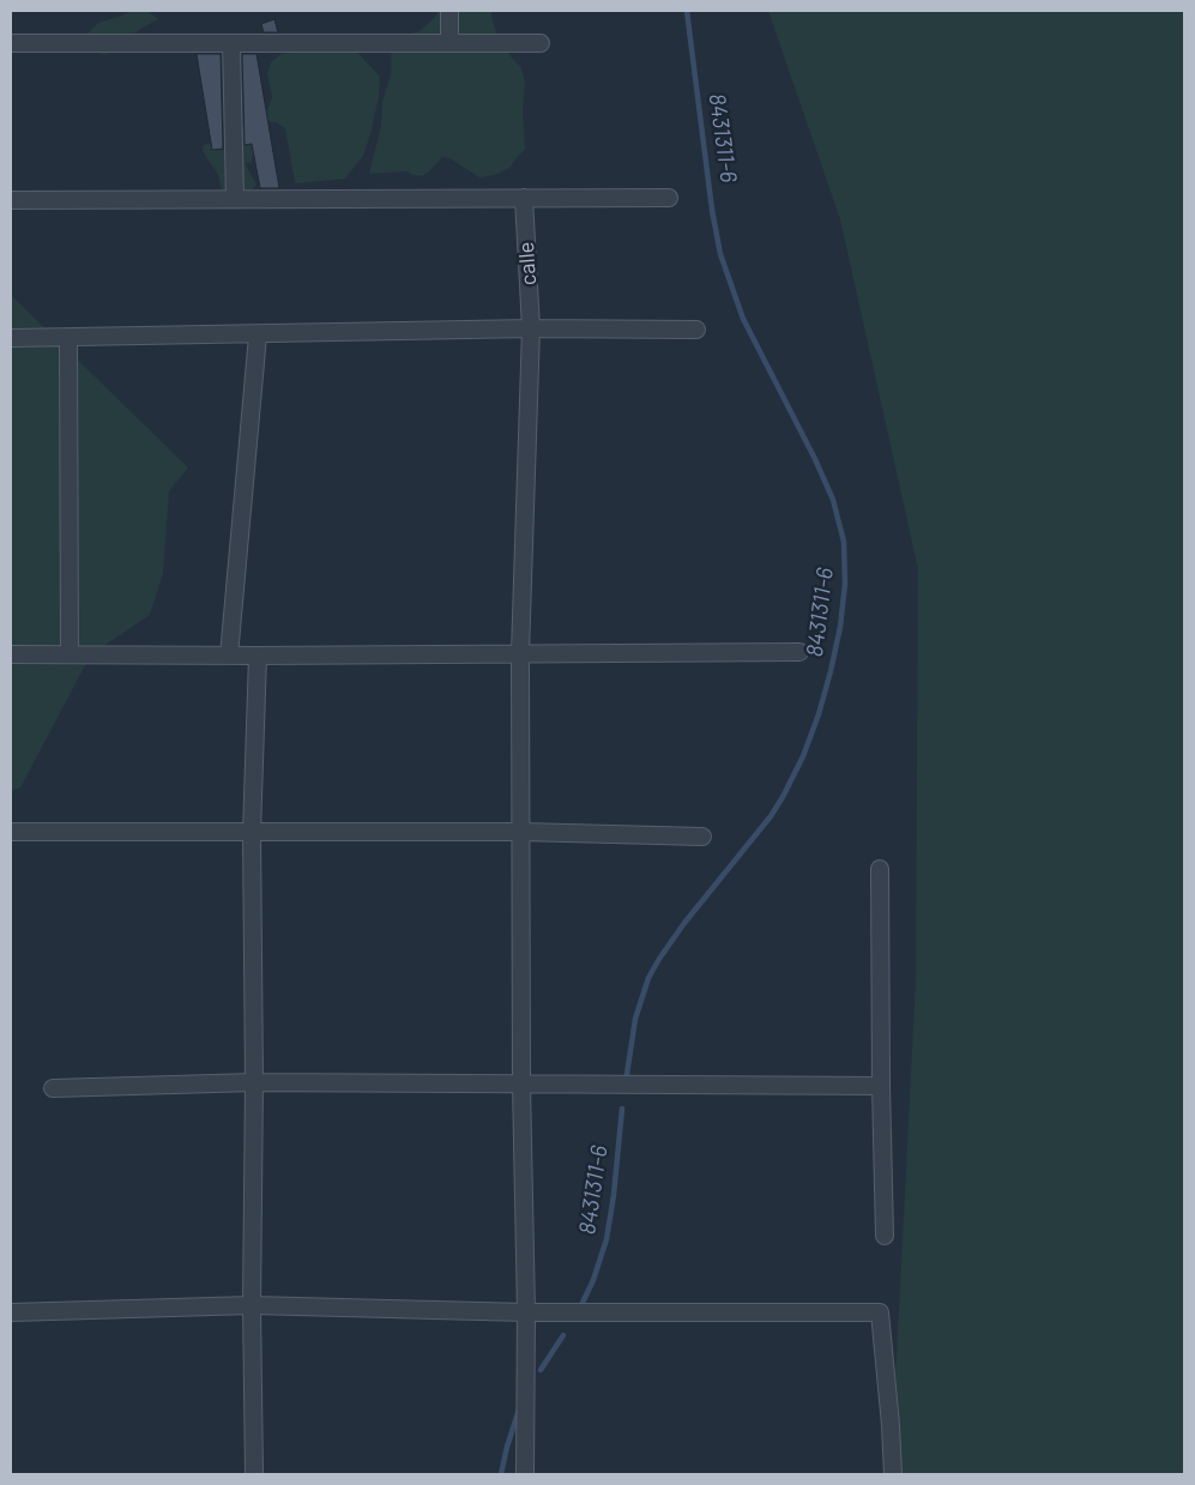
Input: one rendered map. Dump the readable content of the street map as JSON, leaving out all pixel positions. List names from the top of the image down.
{
  "streets": {
    "street": ["calle"]
  },
  "water": ["8431311-6"]
}
